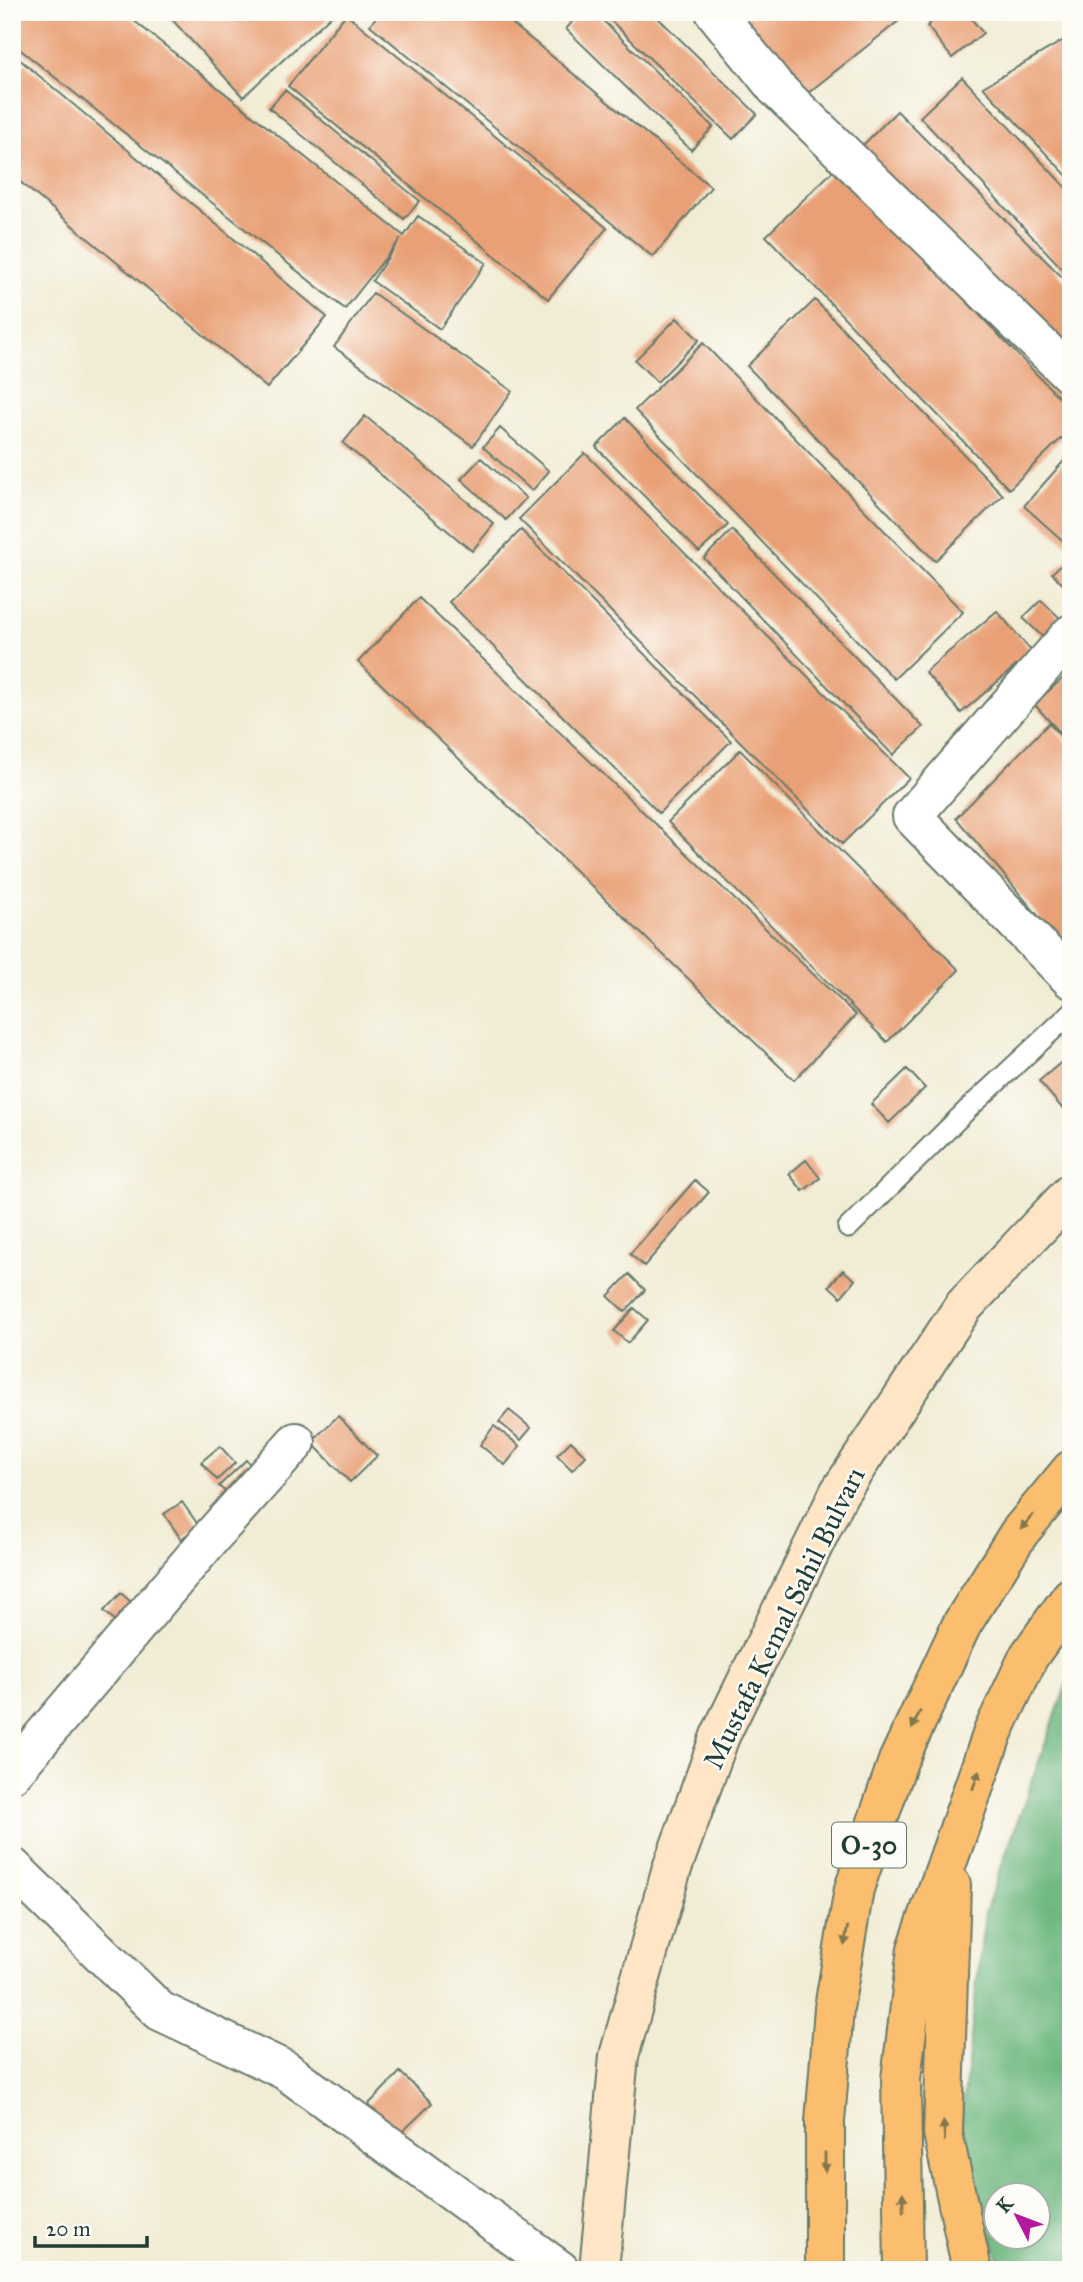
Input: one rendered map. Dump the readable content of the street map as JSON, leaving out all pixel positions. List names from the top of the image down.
{
  "streets": {
    "highway": ["O-30"],
    "main road": ["Mustafa Kemal Sahil Bulvarı"]
  },
  "scale_bar": "20 m",
  "north": "top left"
}
